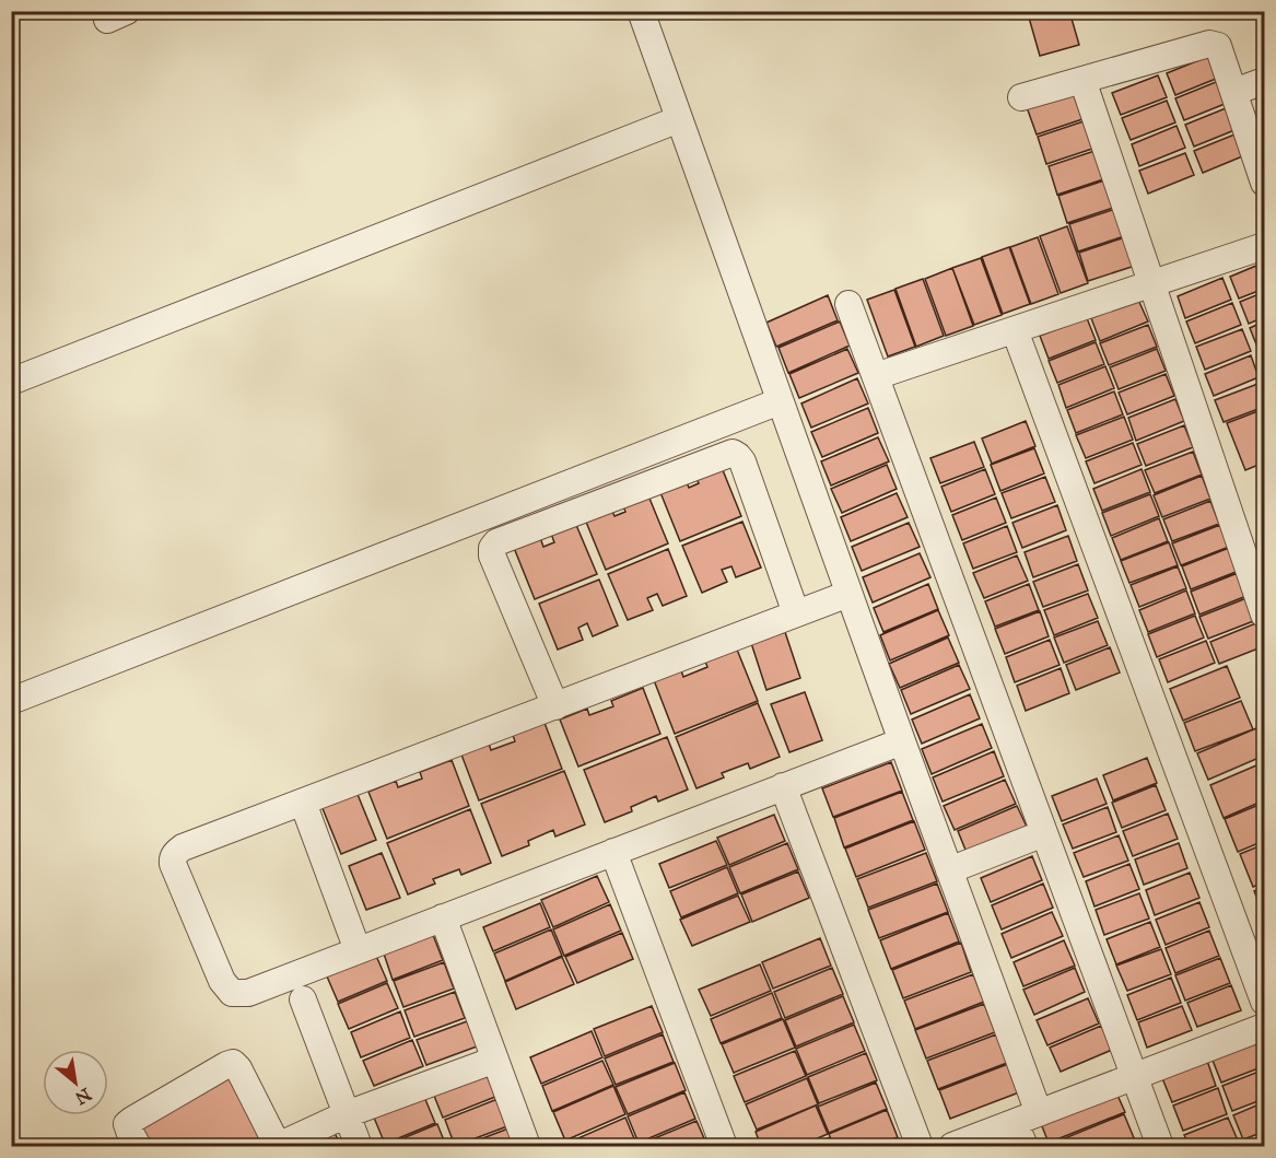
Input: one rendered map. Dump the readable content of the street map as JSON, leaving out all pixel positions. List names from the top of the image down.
{
  "north": "bottom right"
}
